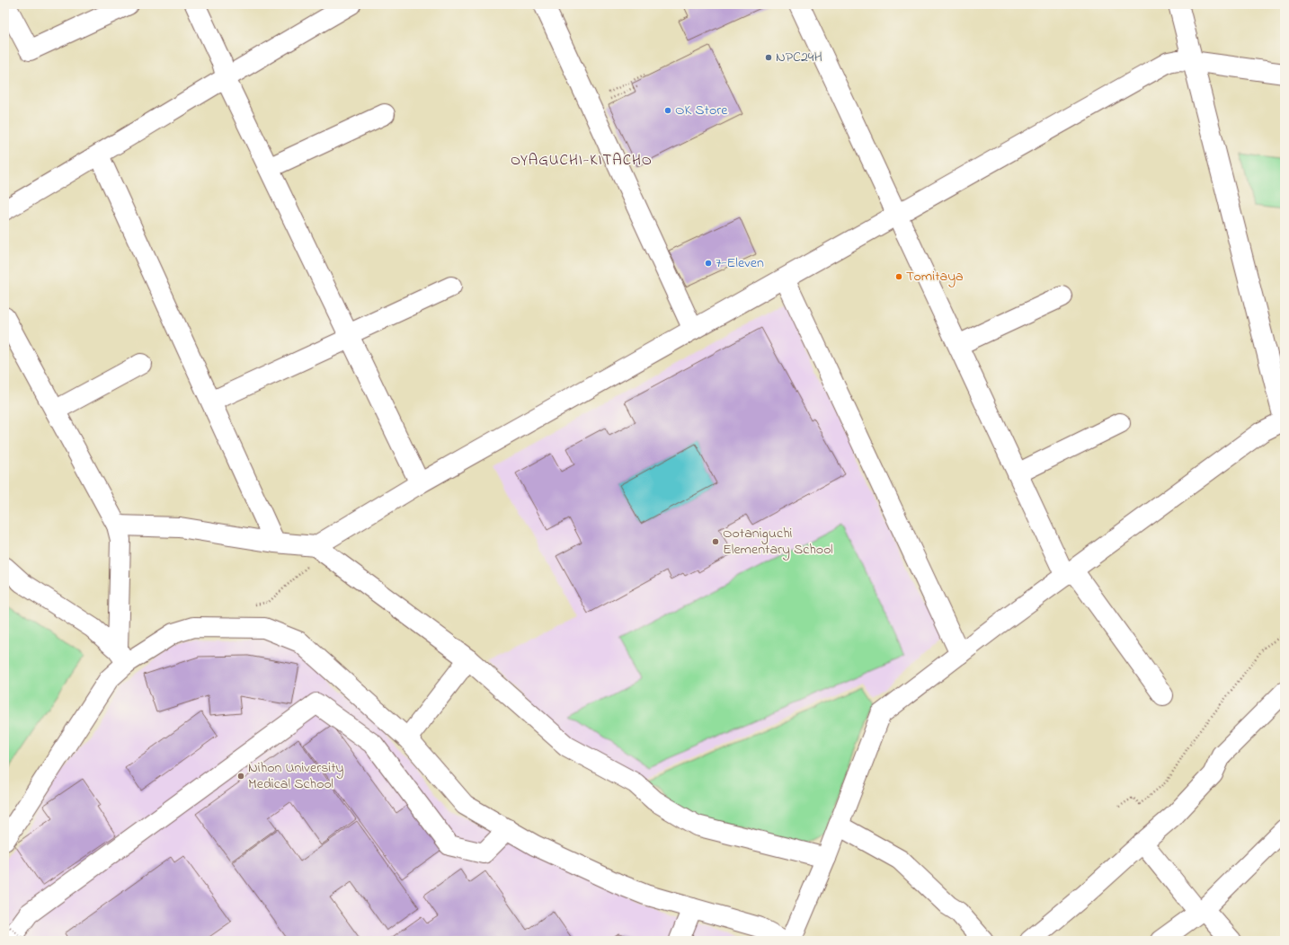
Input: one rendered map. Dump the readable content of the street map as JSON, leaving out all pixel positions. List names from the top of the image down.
{
  "districts": ["OYAGUCHI-KITACHO"],
  "places": [
    "NPC24H",
    "OK Store",
    "7-Eleven",
    "Tomitaya",
    "Ootaniguchi Elementary School",
    "Nihon University Medical School"
  ]
}
